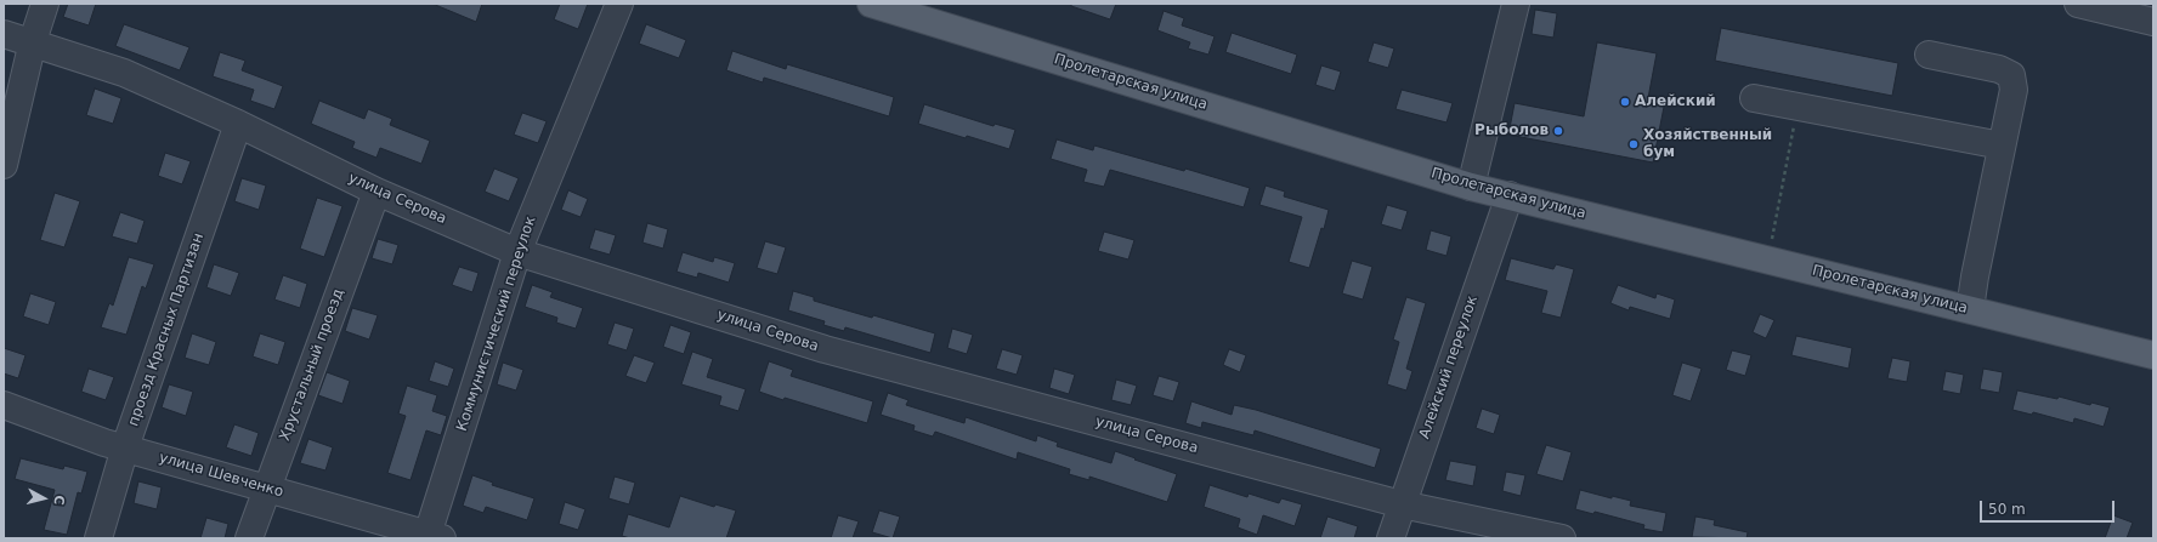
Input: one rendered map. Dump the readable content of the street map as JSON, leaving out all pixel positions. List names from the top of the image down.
{
  "streets": {
    "main road": ["Пролетарская улица"],
    "street": [
      "улица Серова",
      "Коммунистический переулок",
      "проезд Красных Партизан",
      "Хрустальный проезд",
      "Алейский переулок",
      "улица Шевченко"
    ]
  },
  "crossings": [
    ["Пролетарская улица", "Алейский переулок"],
    ["улица Серова", "Коммунистический переулок"],
    ["улица Серова", "проезд Красных Партизан"],
    ["улица Серова", "Хрустальный проезд"],
    ["улица Серова", "Алейский переулок"],
    ["Коммунистический переулок", "улица Шевченко"],
    ["проезд Красных Партизан", "улица Шевченко"],
    ["Хрустальный проезд", "улица Шевченко"]
  ],
  "places": ["Алейский", "Рыболов", "Хозяйственный бум"],
  "scale_bar": "50 m",
  "north": "right"
}
